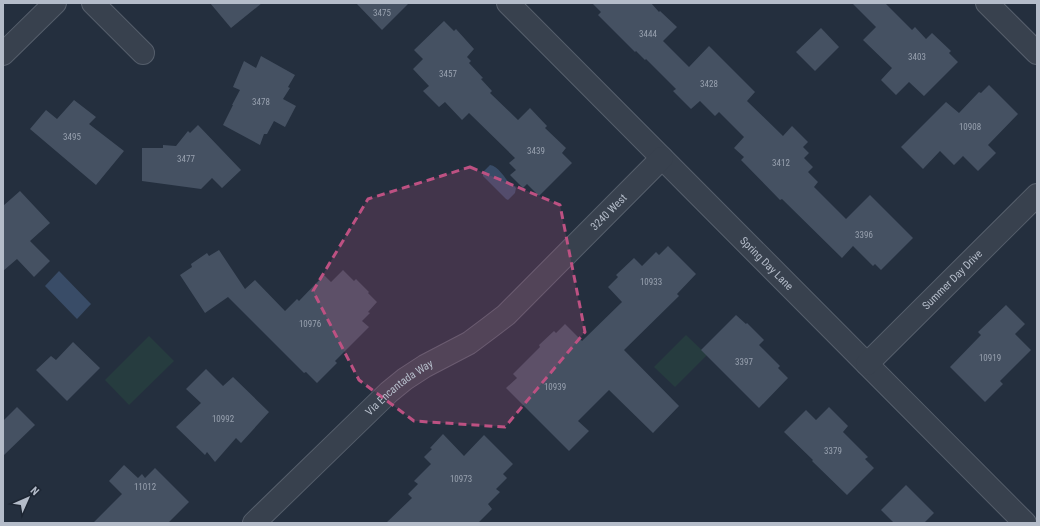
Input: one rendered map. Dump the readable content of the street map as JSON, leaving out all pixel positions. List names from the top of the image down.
{
  "streets": {
    "street": [
      "3240 West",
      "Spring Day Lane",
      "Summer Day Drive",
      "Via Encantada Way"
    ]
  },
  "crossings": [
    ["3240 West", "Spring Day Lane"],
    ["3240 West", "Via Encantada Way"],
    ["Spring Day Lane", "Summer Day Drive"]
  ],
  "house_numbers": [
    "3475",
    "3444",
    "3403",
    "3457",
    "3428",
    "3478",
    "10908",
    "3495",
    "3439",
    "3477",
    "3412",
    "3396",
    "10933",
    "10976",
    "10919",
    "3397",
    "10939",
    "10992",
    "3379",
    "10973",
    "11012"
  ],
  "north": "top right"
}
